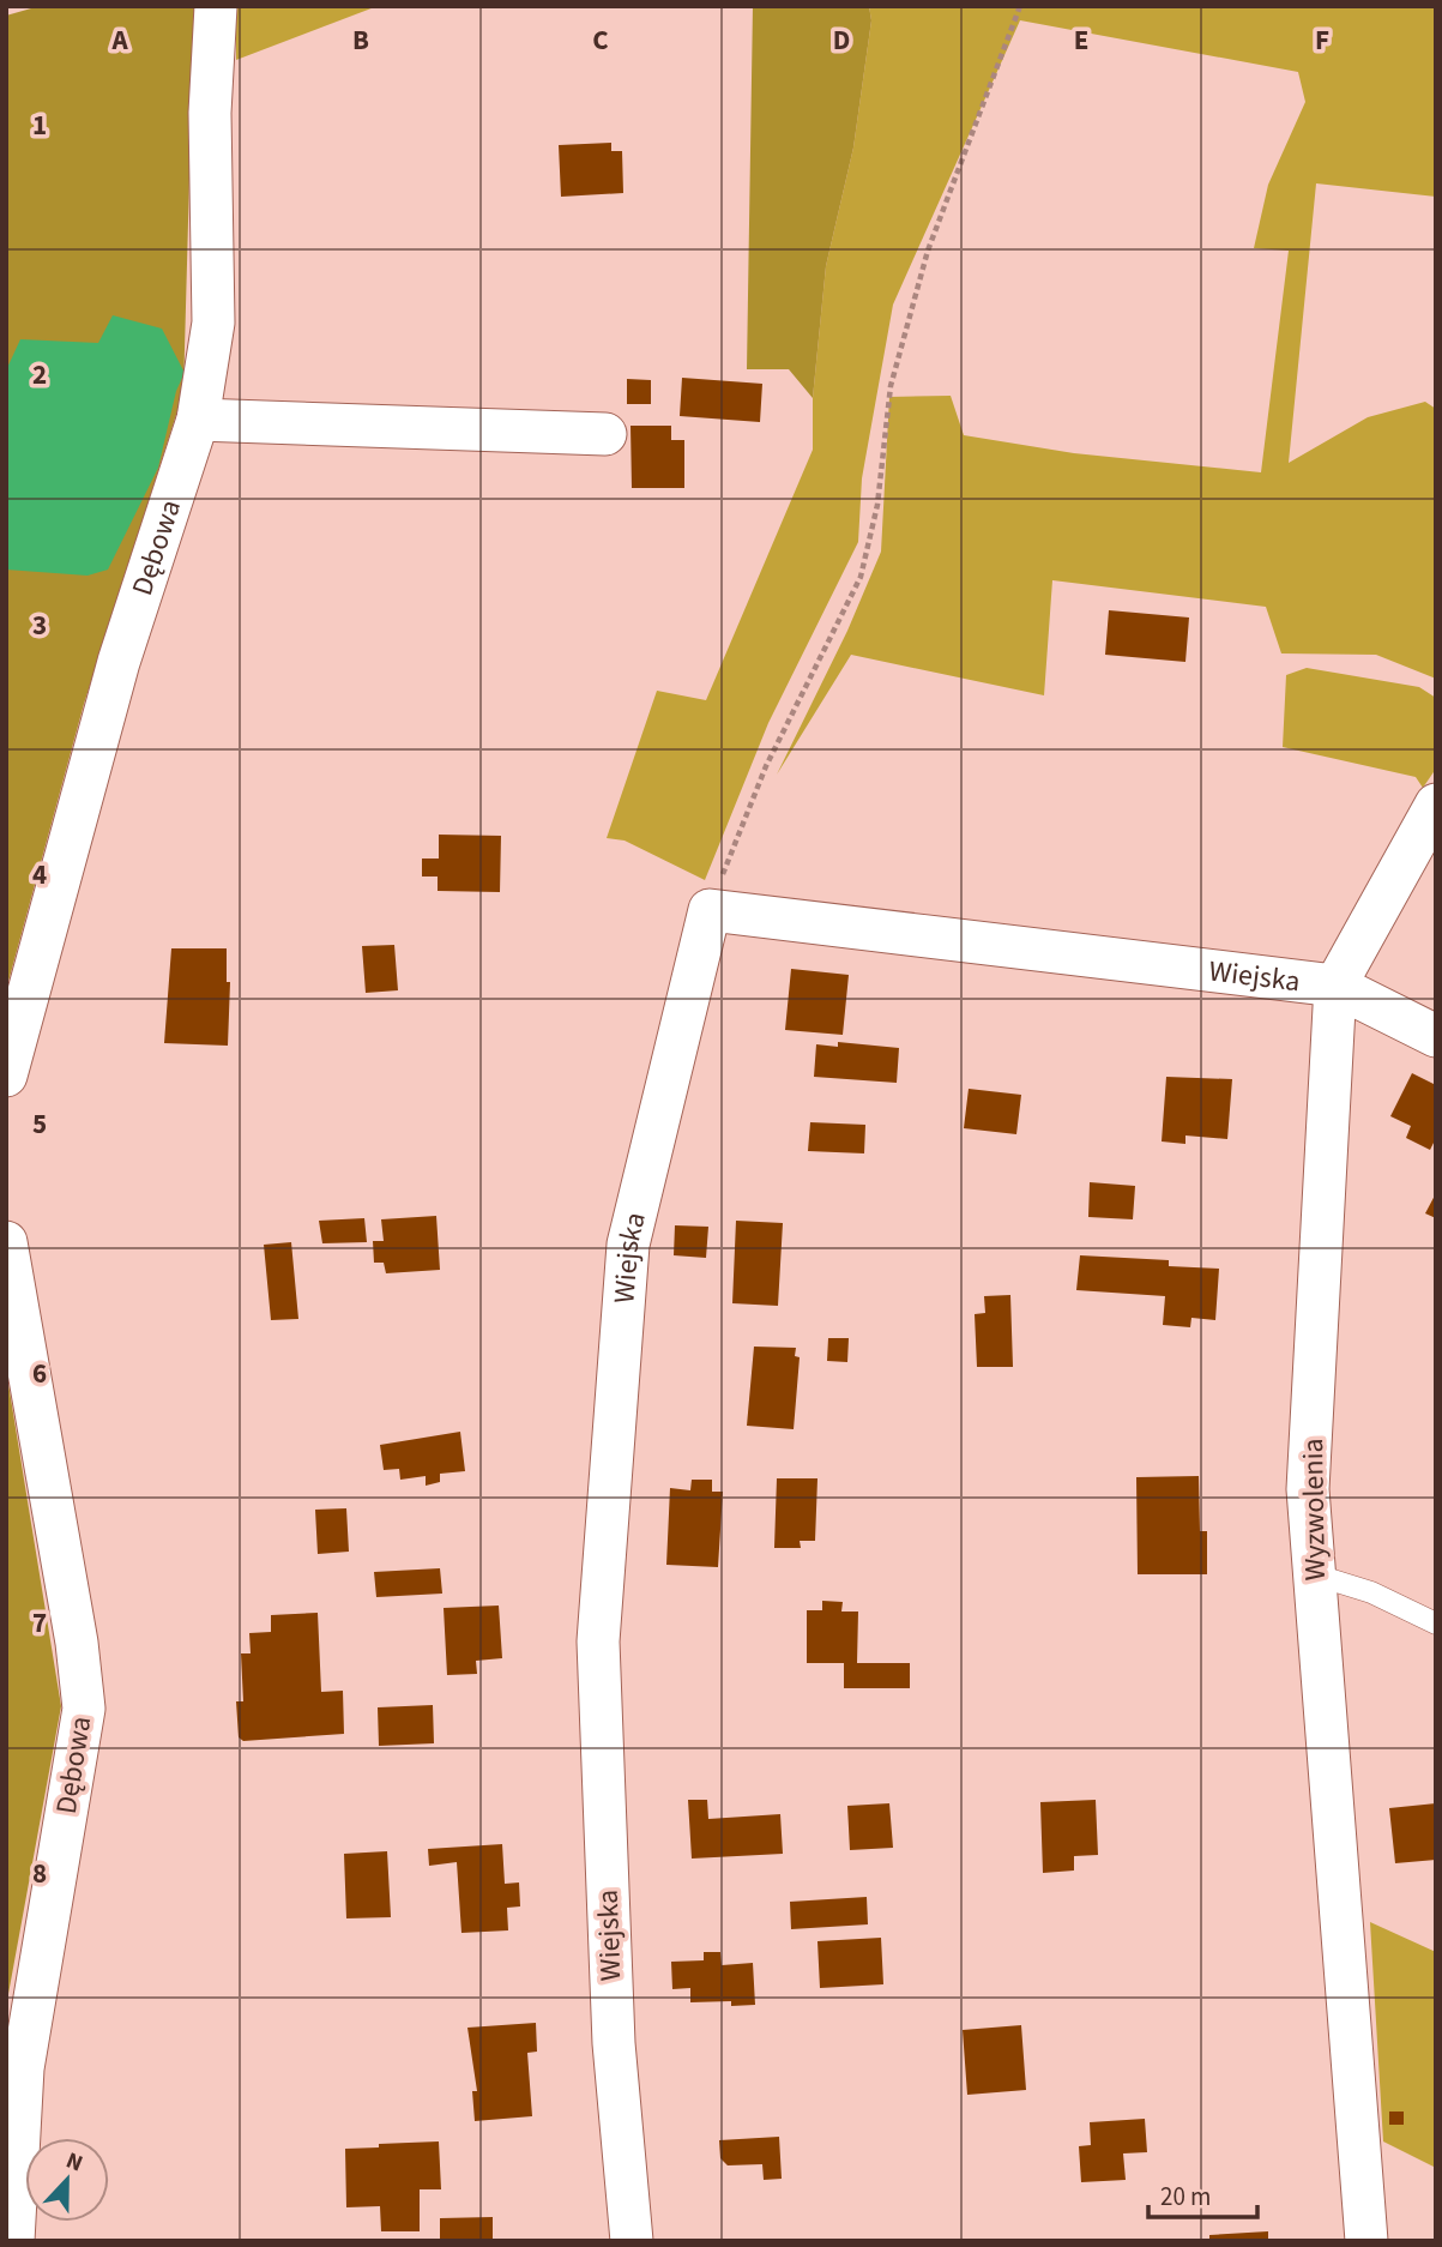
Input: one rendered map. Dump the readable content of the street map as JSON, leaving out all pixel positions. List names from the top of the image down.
{
  "streets": {
    "street": ["Dębowa", "Wiejska", "Wyzwolenia"]
  },
  "crossings": [
    ["Wiejska", "Wyzwolenia"]
  ],
  "scale_bar": "20 m",
  "north": "top",
  "grid": {
    "columns": [
      "A",
      "B",
      "C",
      "D",
      "E",
      "F"
    ],
    "rows": [
      "1",
      "2",
      "3",
      "4",
      "5",
      "6",
      "7",
      "8"
    ]
  }
}
